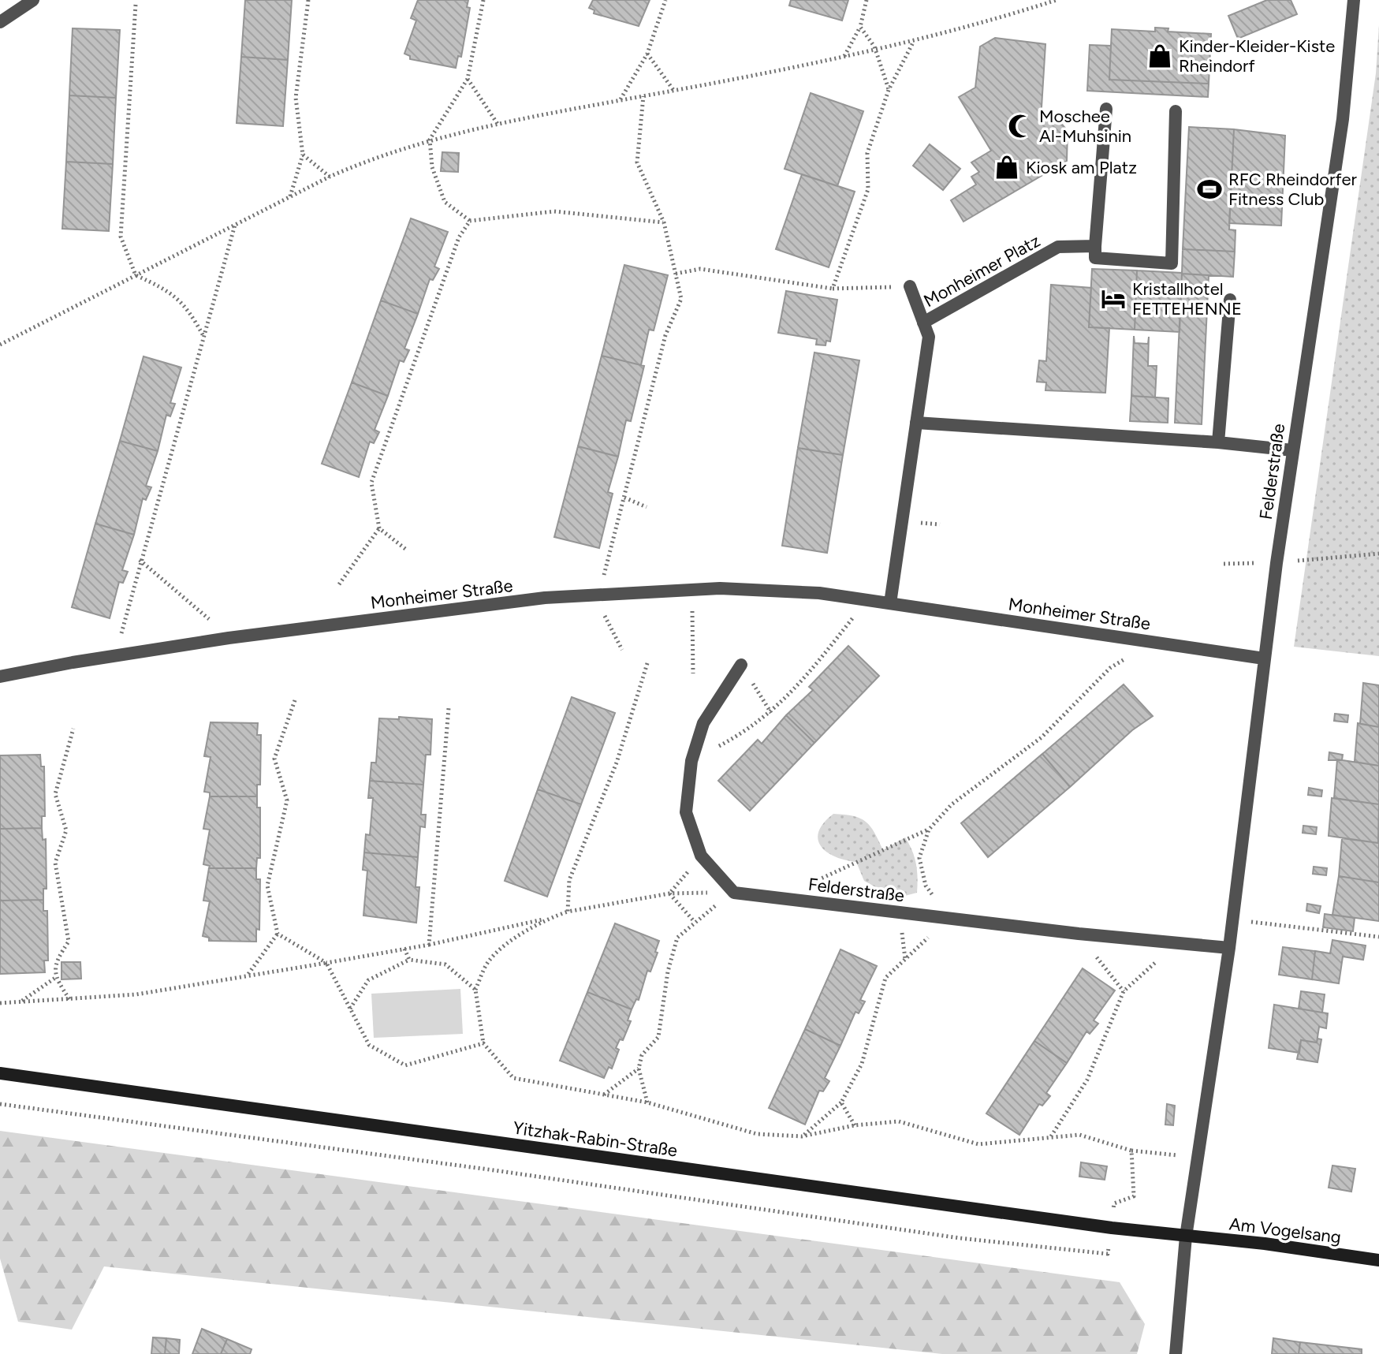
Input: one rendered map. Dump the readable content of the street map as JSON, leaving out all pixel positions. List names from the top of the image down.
{
  "streets": {
    "main road": ["Yitzhak-Rabin-Straße", "Am Vogelsang"],
    "street": ["Monheimer Platz", "Felderstraße", "Monheimer Straße"]
  },
  "crossings": [
    ["Felderstraße", "Monheimer Straße"],
    ["Felderstraße", "Yitzhak-Rabin-Straße"],
    ["Felderstraße", "Am Vogelsang"],
    ["Yitzhak-Rabin-Straße", "Am Vogelsang"]
  ],
  "places": {
    "shop": ["Kinder-Kleider-Kiste Rheindorf", "Kiosk am Platz"],
    "mosque": ["Moschee Al-Muhsinin"],
    "sports": ["RFC Rheindorfer Fitness Club"],
    "hotel": ["Kristallhotel FETTEHENNE"]
  }
}
